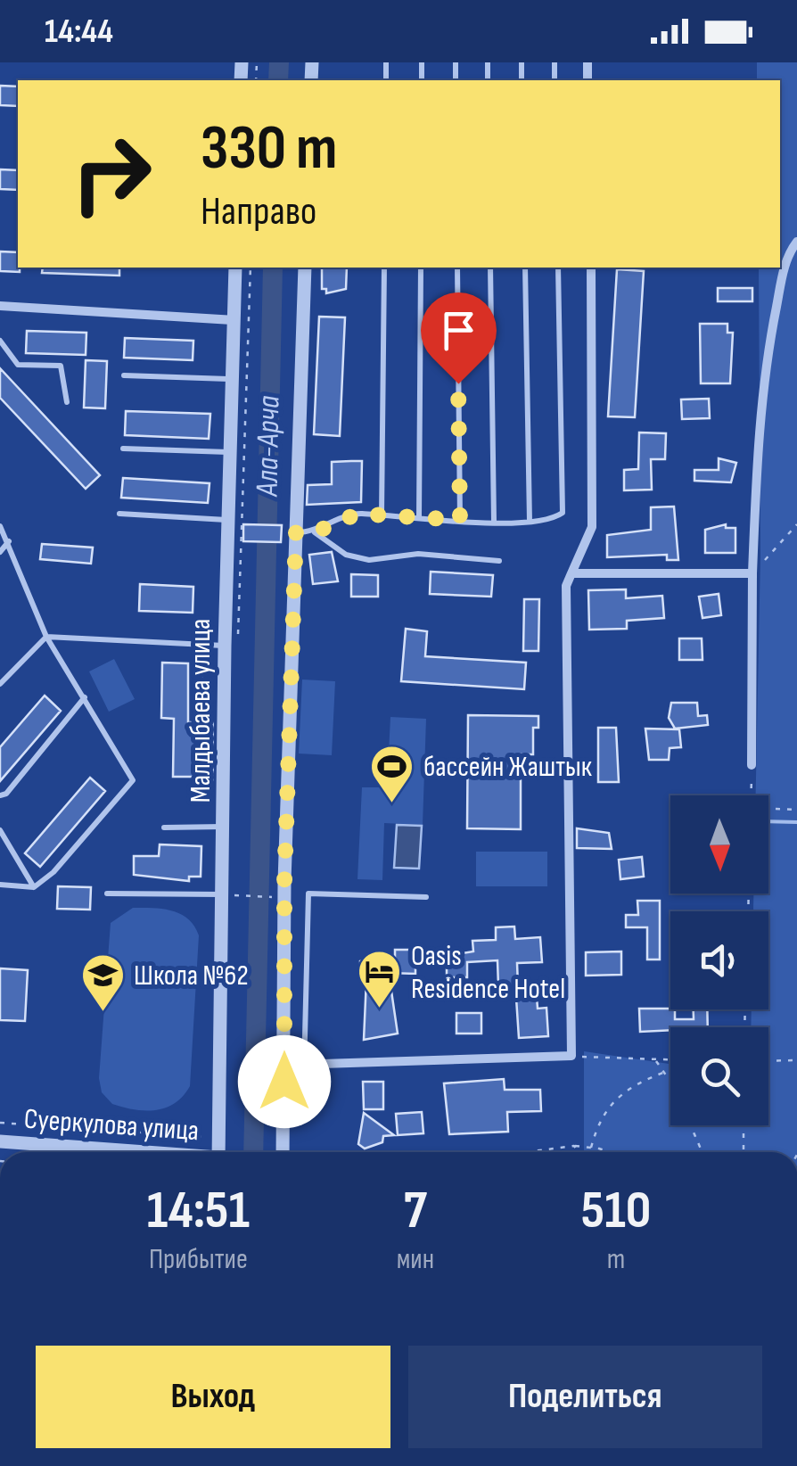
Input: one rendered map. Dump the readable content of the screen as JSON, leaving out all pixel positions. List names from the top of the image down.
{
  "streets": {
    "street": ["Малдыбаева улица", "Суеркулова улица"]
  },
  "water": ["Ала-Арча"],
  "places": {
    "sports": ["бассейн Жаштык"],
    "hotel": ["Oasis Residence Hotel"],
    "school or university": ["Школа №62"]
  },
  "north": "bottom",
  "page": {
    "status": "14:44",
    "turn": ["330 m", "Направо"],
    "eta": [
      "14:51",
      "Прибытие",
      "7",
      "мин",
      "510",
      "m"
    ],
    "buttons": ["Выход", "Поделиться"]
  }
}
